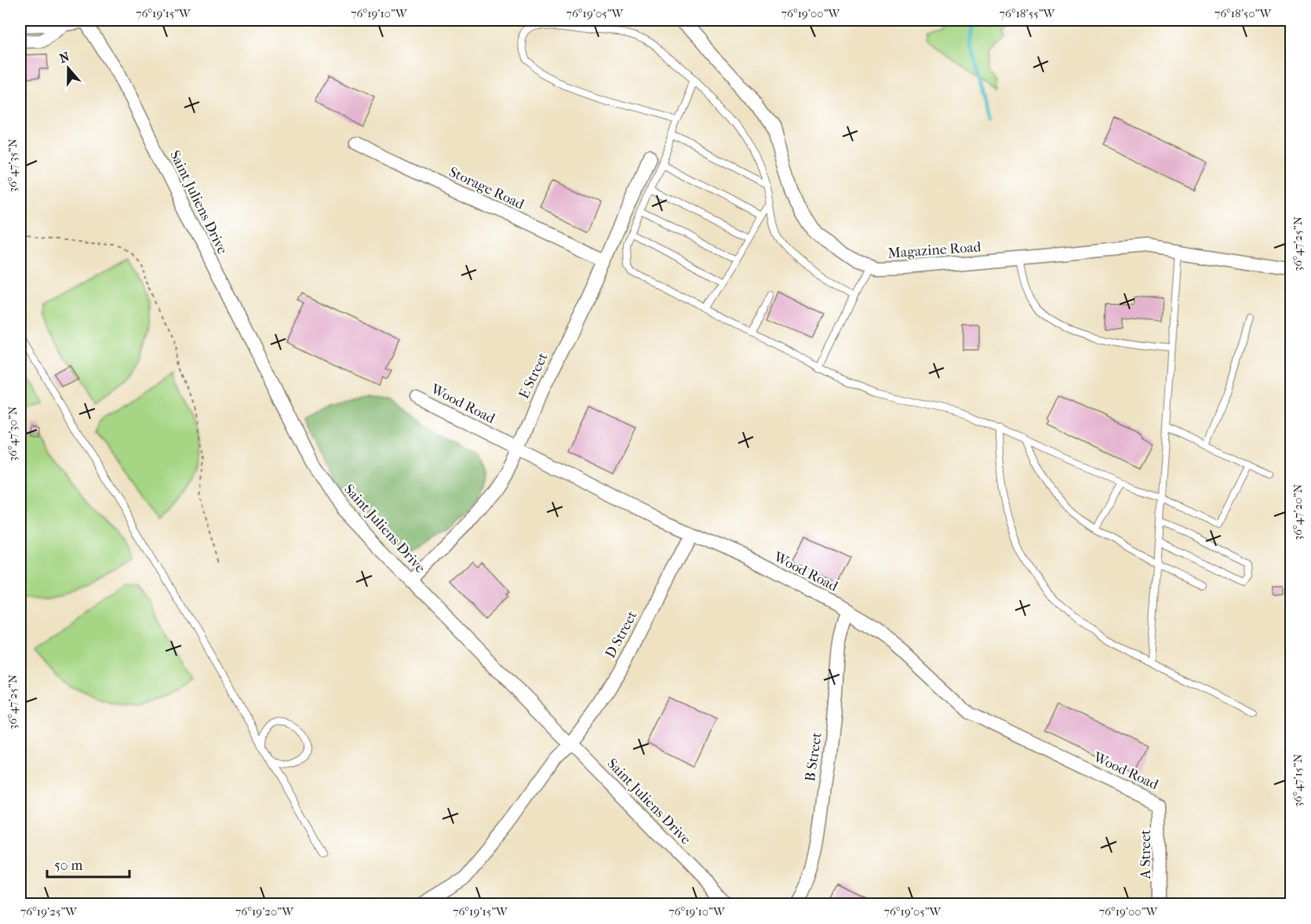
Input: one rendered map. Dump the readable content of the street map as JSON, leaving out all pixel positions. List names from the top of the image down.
{
  "streets": {
    "street": [
      "Storage Road",
      "Saint Juliens Drive",
      "Magazine Road",
      "E Street",
      "Wood Road",
      "D Street",
      "B Street",
      "A Street"
    ]
  },
  "crossings": [
    ["Storage Road", "E Street"],
    ["Saint Juliens Drive", "E Street"],
    ["Saint Juliens Drive", "D Street"],
    ["E Street", "Wood Road"],
    ["Wood Road", "D Street"],
    ["Wood Road", "B Street"],
    ["Wood Road", "A Street"]
  ],
  "scale_bar": "50 m",
  "north": "top",
  "coordinates": [
    "76°19'15\"W",
    "76°19'10\"W",
    "76°19'05\"W",
    "76°19'00\"W",
    "76°18'55\"W",
    "76°18'50\"W",
    "36°47'35\"N",
    "36°47'25\"N",
    "36°47'30\"N",
    "36°47'20\"N",
    "36°47'15\"N",
    "76°19'25\"W",
    "76°19'20\"W"
  ]
}
